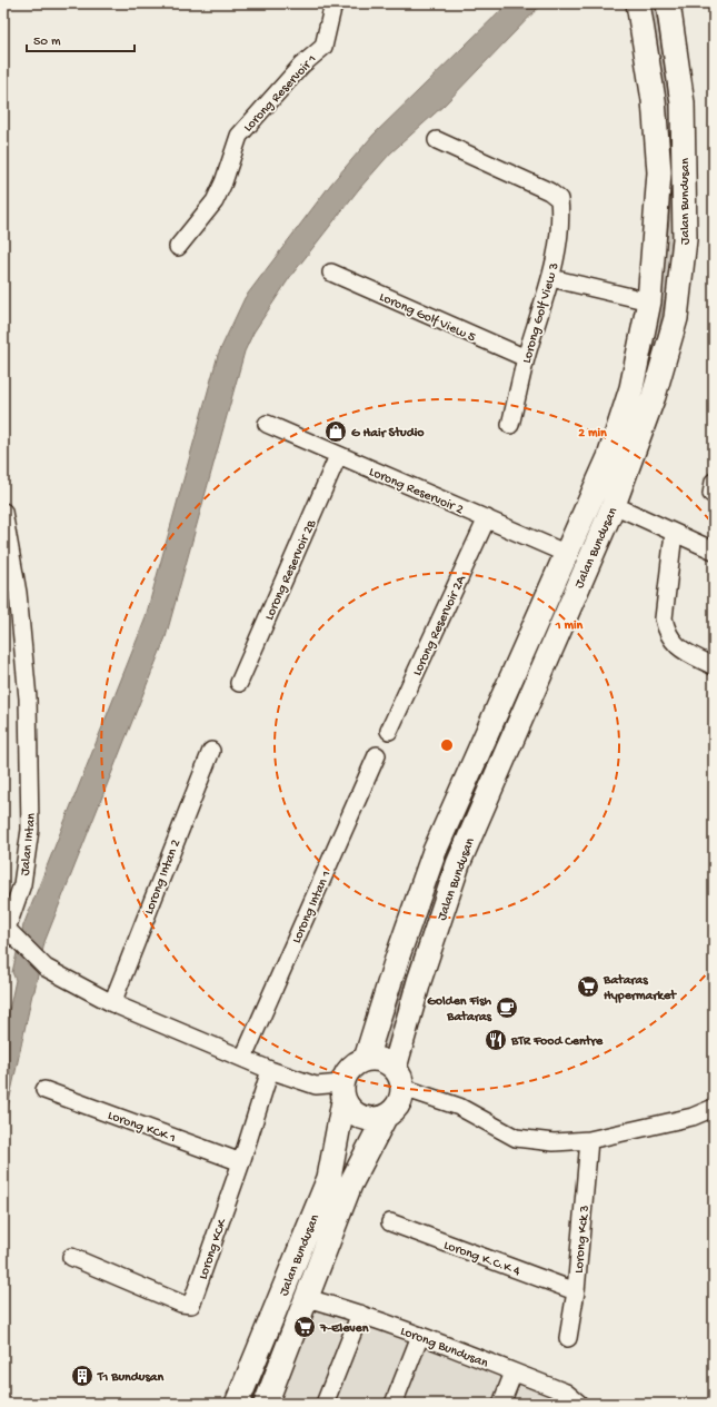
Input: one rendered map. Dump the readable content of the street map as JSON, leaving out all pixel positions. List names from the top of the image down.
{
  "streets": {
    "main road": ["Jalan Bundusan"],
    "street": [
      "Lorong Reservoir 1",
      "Lorong Golf View 3",
      "Lorong Golf View 5",
      "Lorong Reservoir 2",
      "Lorong Reservoir 2B",
      "Lorong Reservoir 2A",
      "Jalan Intan",
      "Lorong Intan 2",
      "Lorong Intan 1",
      "Lorong KCK 1",
      "Lorong Kck 3",
      "Lorong KCK",
      "Lorong K.C.K 4",
      "Lorong Bundusan"
    ]
  },
  "crossings": [
    ["Jalan Bundusan", "Lorong Reservoir 2"],
    ["Jalan Bundusan", "Jalan Intan"],
    ["Jalan Bundusan", "Lorong Bundusan"],
    ["Lorong Golf View 3", "Lorong Golf View 5"],
    ["Lorong Reservoir 2", "Lorong Reservoir 2B"],
    ["Lorong Reservoir 2", "Lorong Reservoir 2A"],
    ["Jalan Intan", "Lorong Intan 2"],
    ["Jalan Intan", "Lorong Intan 1"],
    ["Jalan Intan", "Lorong KCK"],
    ["Lorong KCK 1", "Lorong KCK"],
    ["Lorong Kck 3", "Lorong K.C.K 4"]
  ],
  "places": {
    "shop": ["G Hair Studio"],
    "supermarket": ["Bataras Hypermarket", "7-Eleven"],
    "cafe": ["Golden Fish Bataras"],
    "restaurant": ["BTR Food Centre"],
    "building": ["T1 Bundusan"]
  },
  "scale_bar": "50 m",
  "rings": ["2 min", "1 min"]
}
